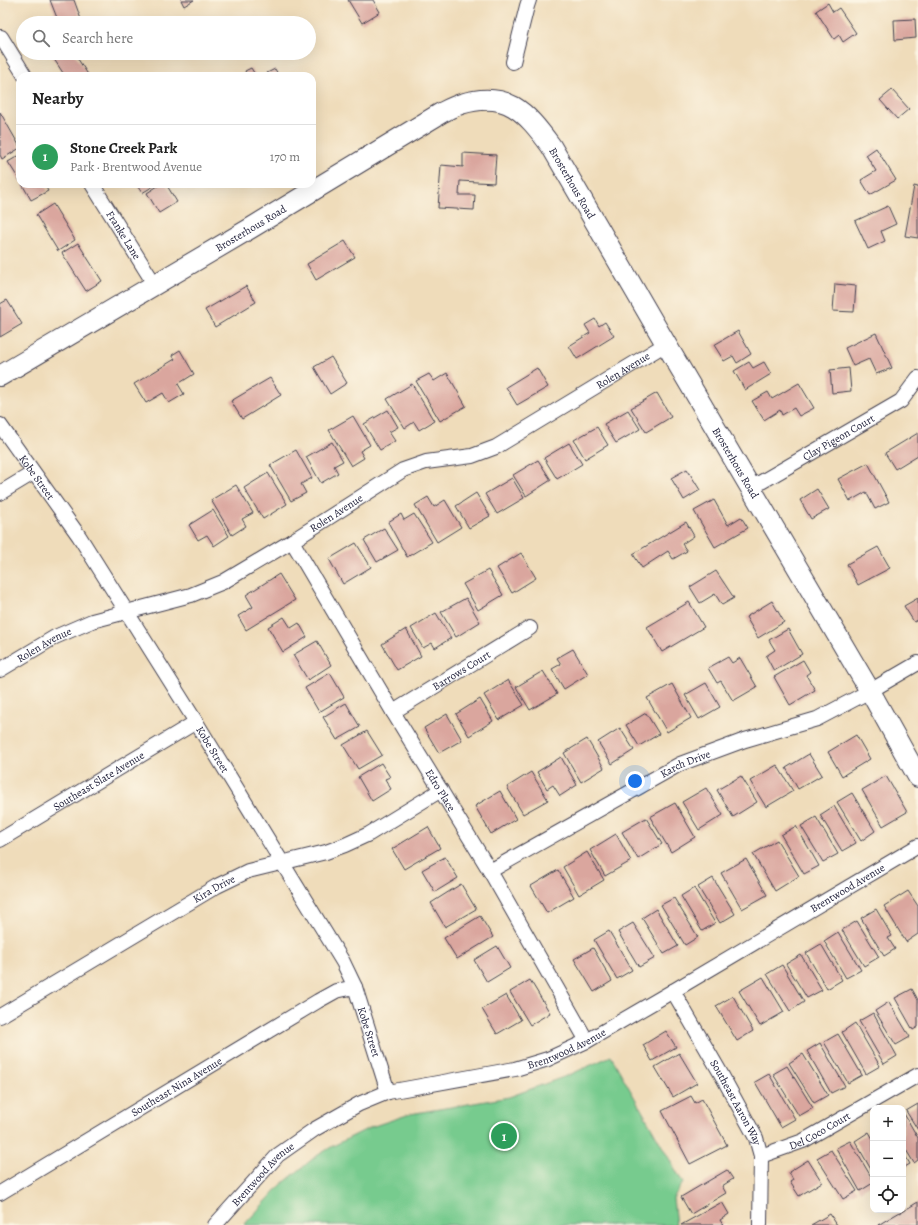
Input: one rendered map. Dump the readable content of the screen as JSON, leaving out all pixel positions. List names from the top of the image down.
{
  "streets": {
    "street": [
      "Brosterhous Road",
      "Franke Lane",
      "Rolen Avenue",
      "Clay Pigeon Court",
      "Kobe Street",
      "Barrows Court",
      "Karch Drive",
      "Southeast Slate Avenue",
      "Edro Place",
      "Brentwood Avenue",
      "Kira Drive",
      "Southeast Nina Avenue",
      "Southeast Aaron Way",
      "Del Coco Court"
    ]
  },
  "crossings": [
    ["Brosterhous Road", "Franke Lane"],
    ["Brosterhous Road", "Rolen Avenue"],
    ["Brosterhous Road", "Clay Pigeon Court"],
    ["Brosterhous Road", "Karch Drive"],
    ["Rolen Avenue", "Kobe Street"],
    ["Rolen Avenue", "Edro Place"],
    ["Kobe Street", "Southeast Slate Avenue"],
    ["Kobe Street", "Brentwood Avenue"],
    ["Kobe Street", "Kira Drive"],
    ["Kobe Street", "Southeast Nina Avenue"],
    ["Barrows Court", "Edro Place"],
    ["Karch Drive", "Edro Place"],
    ["Edro Place", "Brentwood Avenue"],
    ["Edro Place", "Kira Drive"],
    ["Brentwood Avenue", "Southeast Aaron Way"],
    ["Southeast Aaron Way", "Del Coco Court"]
  ],
  "page": {
    "search": "Search here",
    "heading": "Nearby",
    "list": [
      {
        "mark": "1",
        "name": "Stone Creek Park",
        "note": "Park · Brentwood Avenue",
        "value": "170 m"
      }
    ],
    "map_buttons": ["+", "−"],
    "pins": "1"
  }
}
